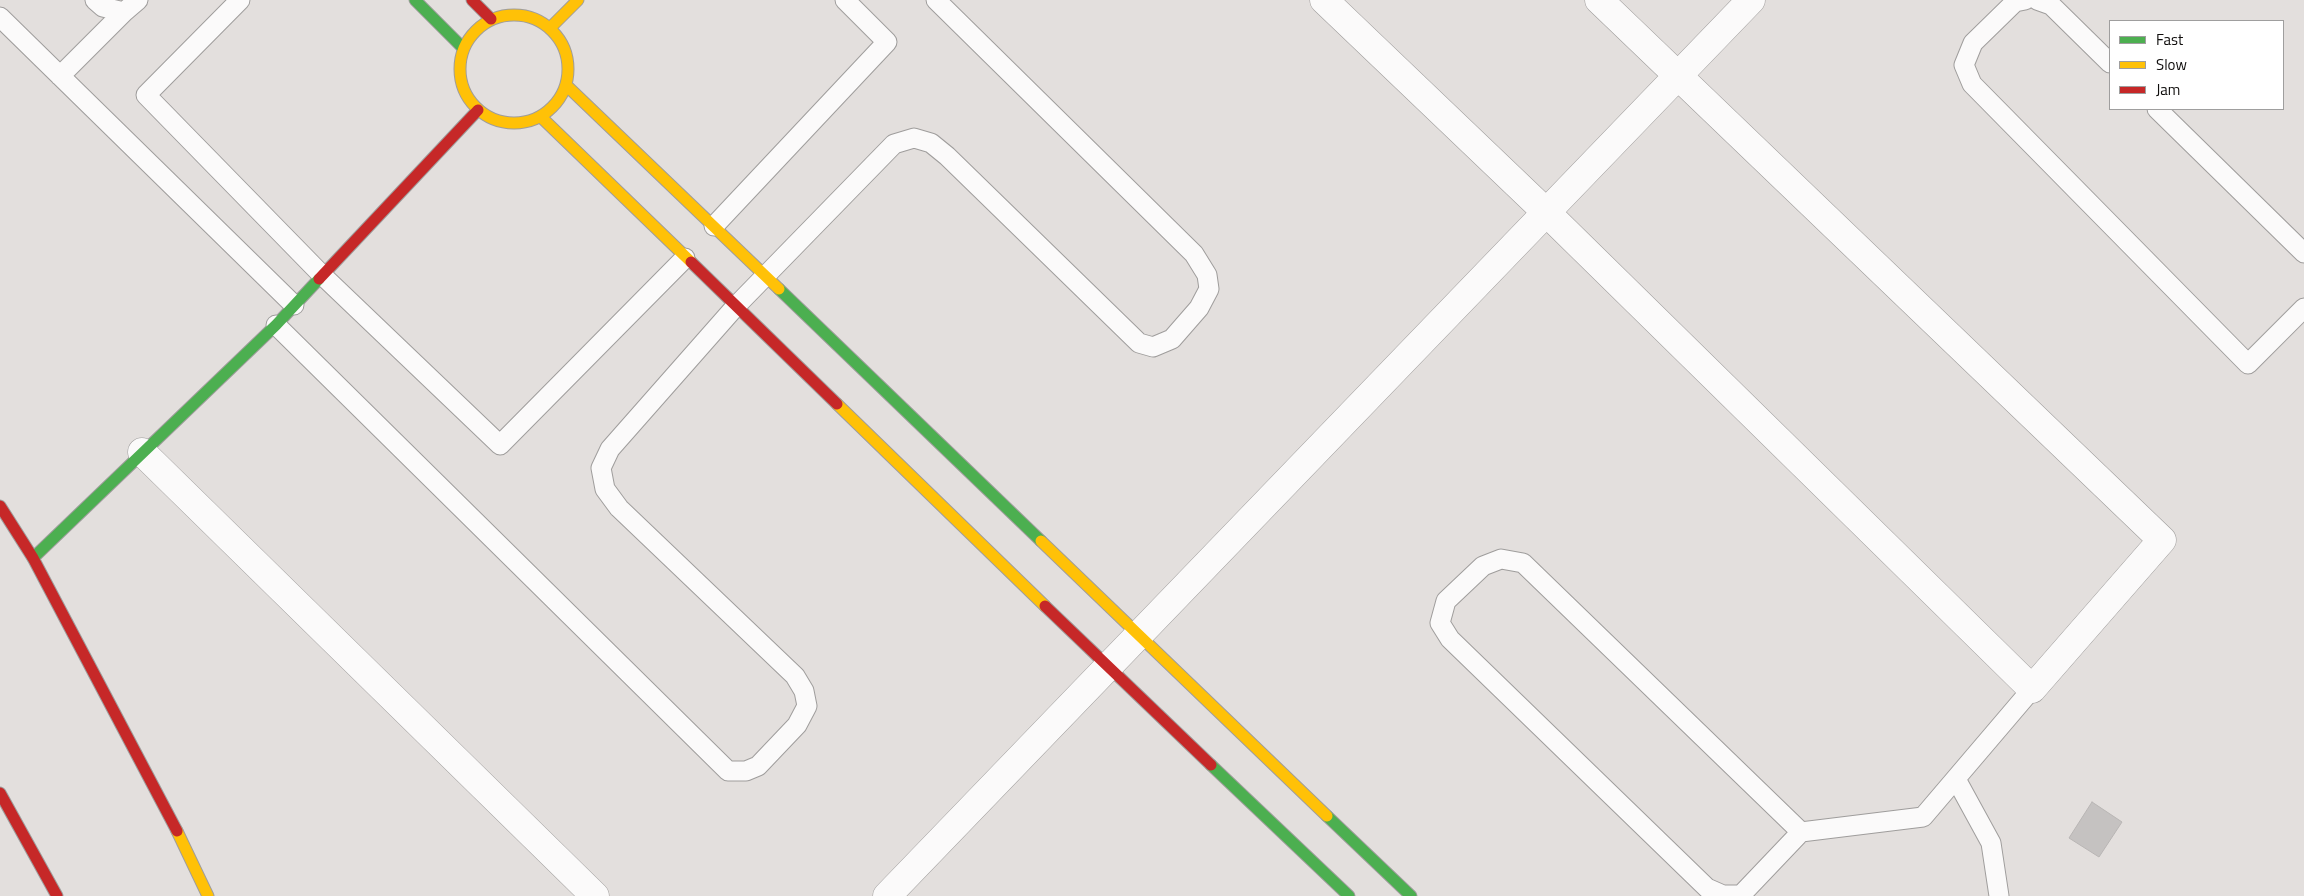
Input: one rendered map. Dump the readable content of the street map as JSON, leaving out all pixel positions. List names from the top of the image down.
{
  "legend": ["Fast", "Slow", "Jam"]
}
